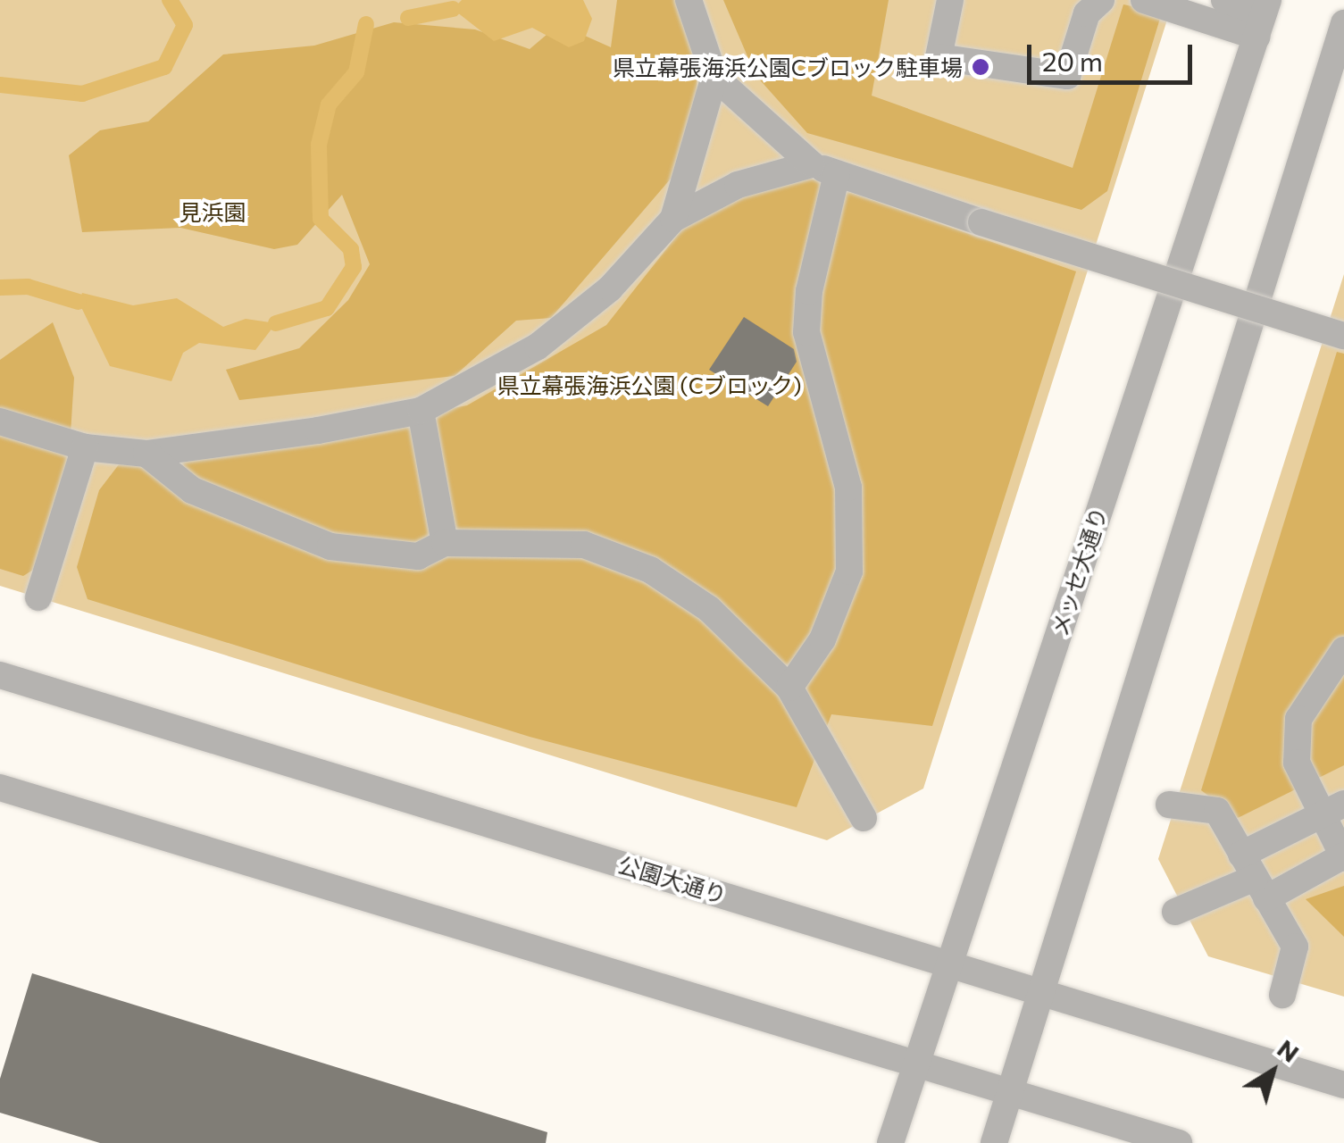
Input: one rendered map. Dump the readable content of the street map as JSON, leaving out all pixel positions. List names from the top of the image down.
{
  "streets": {
    "street": ["メッセ大通り", "公園大通り"]
  },
  "crossings": [
    ["メッセ大通り", "公園大通り"]
  ],
  "parks": ["見浜園", "県立幕張海浜公園 (Cブロック)"],
  "places": ["県立幕張海浜公園Cブロック駐車場"],
  "scale_bar": "20 m",
  "north": "top right"
}
